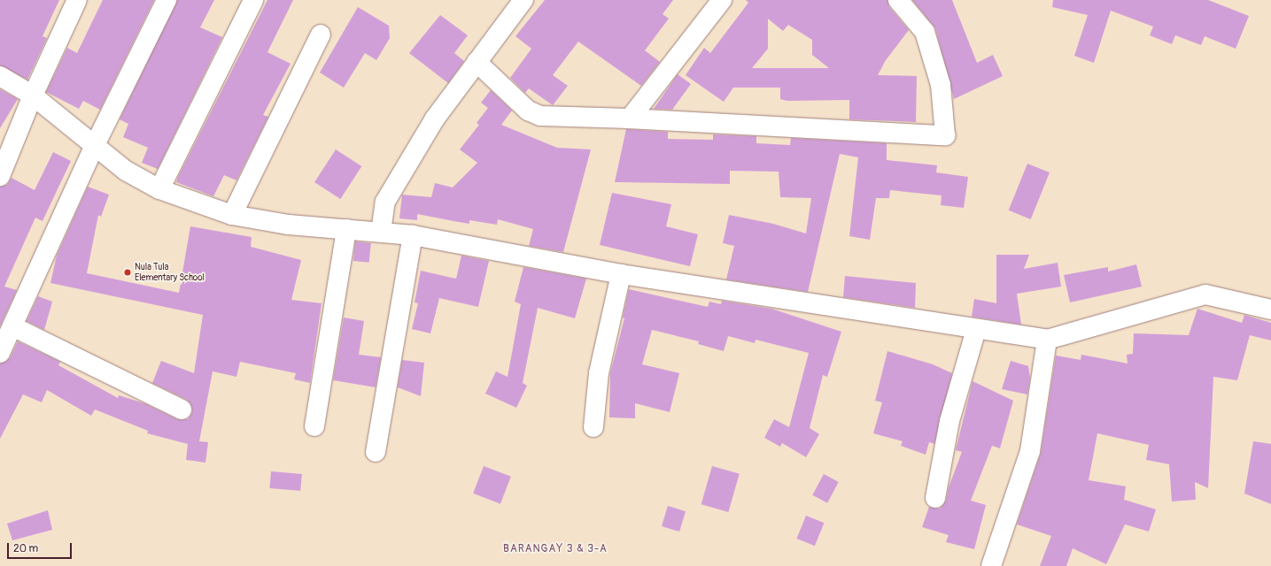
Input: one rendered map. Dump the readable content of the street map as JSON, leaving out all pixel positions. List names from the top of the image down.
{
  "districts": ["BARANGAY 3 & 3-A"],
  "places": ["Nula Tula Elementary School"],
  "scale_bar": "20 m"
}
